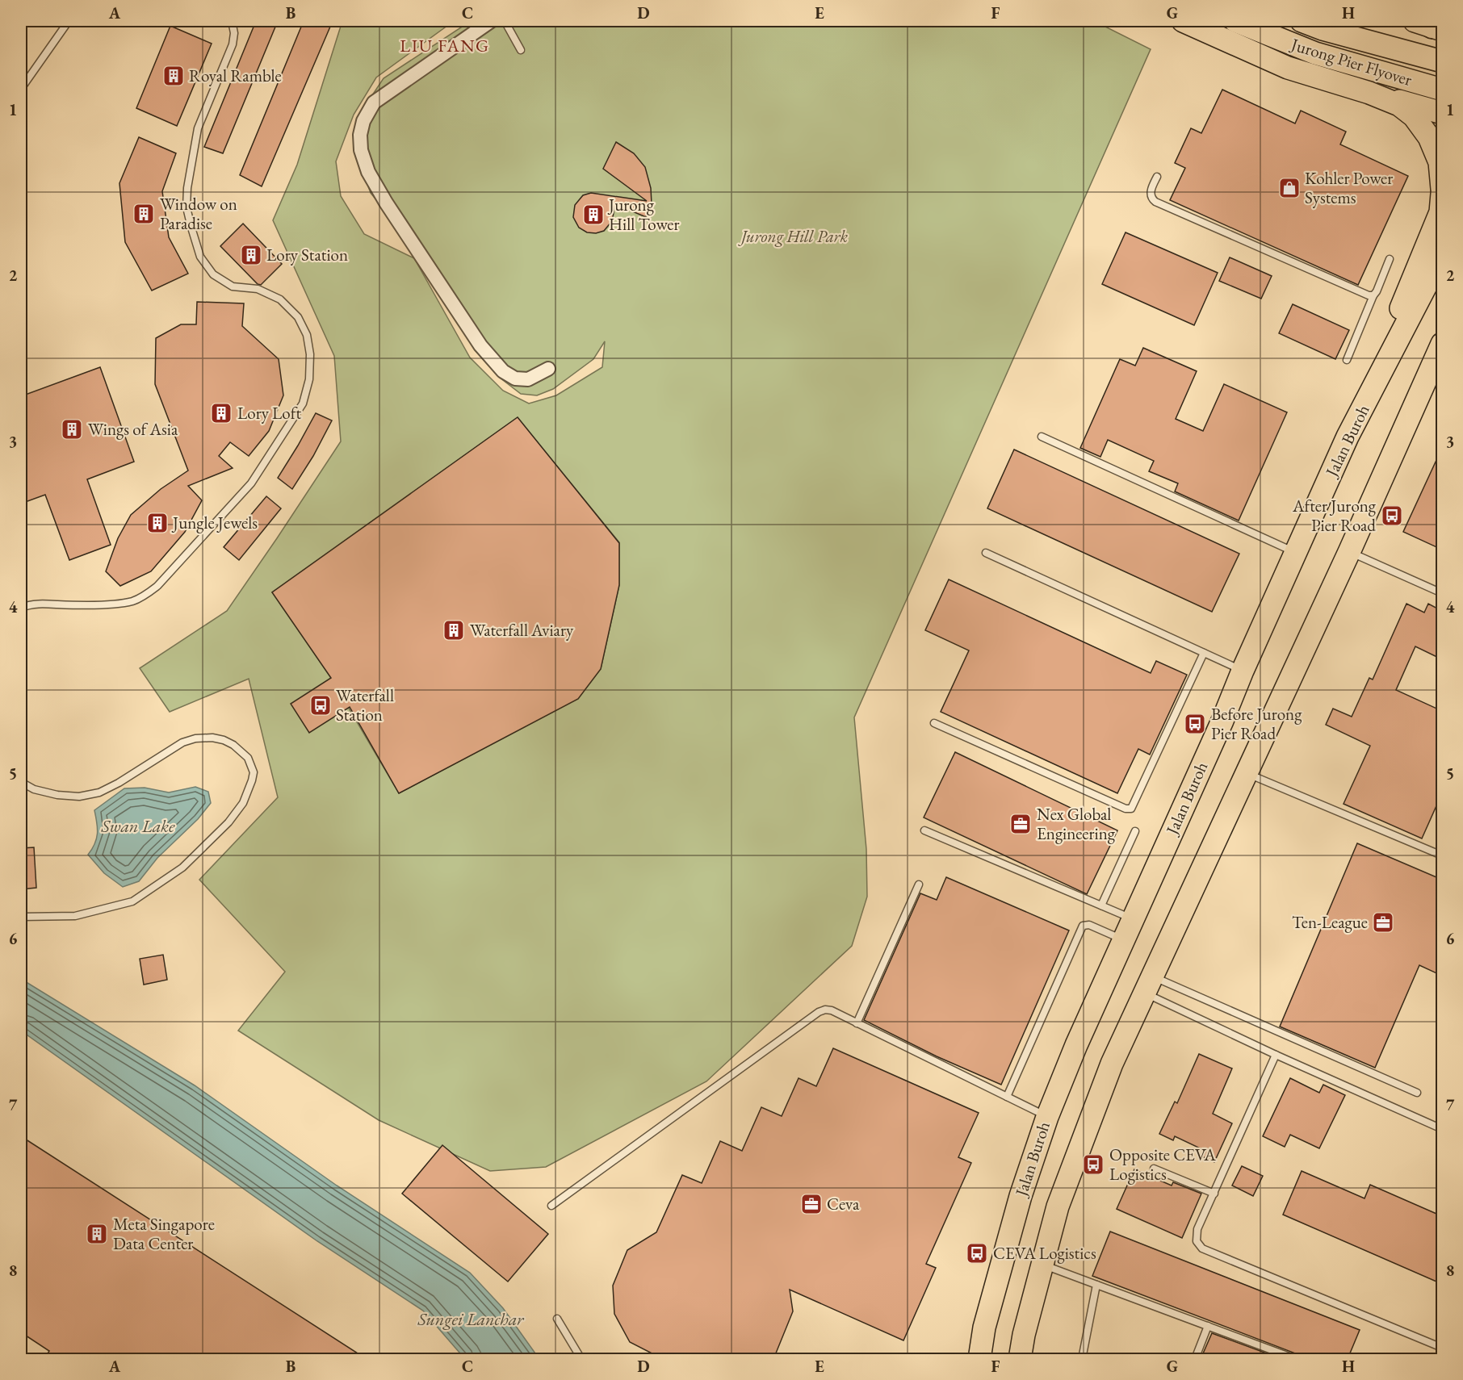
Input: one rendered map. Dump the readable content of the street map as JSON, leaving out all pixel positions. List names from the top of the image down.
{
  "streets": {
    "main road": ["Jurong Pier Flyover", "Jalan Buroh"]
  },
  "districts": ["LIU FANG"],
  "water": ["Swan Lake", "Sungei Lanchar"],
  "parks": ["Jurong Hill Park"],
  "places": {
    "building": [
      "Royal Ramble",
      "Window on Paradise",
      "Jurong Hill Tower",
      "Lory Station",
      "Lory Loft",
      "Wings of Asia",
      "Jungle Jewels",
      "Waterfall Aviary",
      "Meta Singapore Data Center"
    ],
    "shop": ["Kohler Power Systems"],
    "bus stop": [
      "After Jurong Pier Road",
      "Waterfall Station",
      "Before Jurong Pier Road",
      "Opposite CEVA Logistics",
      "CEVA Logistics"
    ],
    "office": ["Nex Global Engineering", "Ten-League", "Ceva"]
  },
  "grid": {
    "columns": [
      "A",
      "B",
      "C",
      "D",
      "E",
      "F",
      "G",
      "H"
    ],
    "rows": [
      "1",
      "2",
      "3",
      "4",
      "5",
      "6",
      "7",
      "8"
    ]
  }
}
